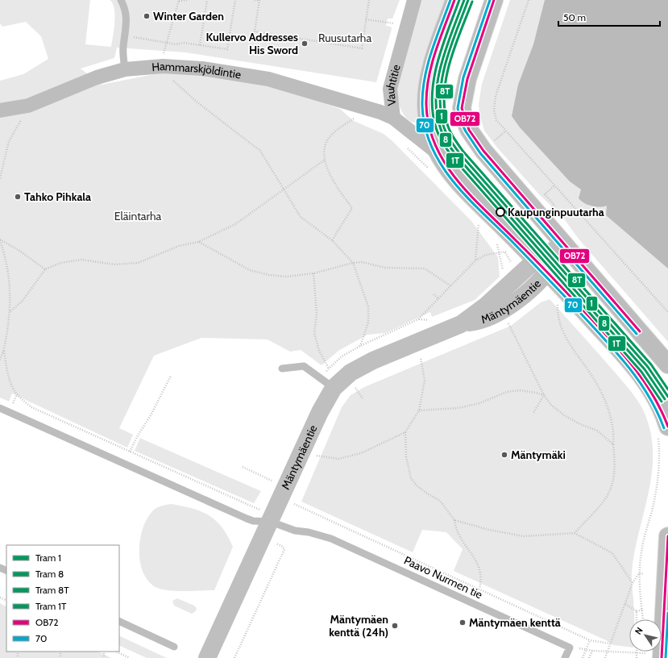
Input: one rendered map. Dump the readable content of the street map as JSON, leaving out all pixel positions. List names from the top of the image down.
{
  "streets": {
    "street": ["Hammarskjöldintie", "Vauhtitie", "Mäntymäentie"],
    "lane": ["Paavo Nurmen tie"]
  },
  "crossings": [
    ["Hammarskjöldintie", "Vauhtitie"],
    ["Mäntymäentie", "Paavo Nurmen tie"]
  ],
  "parks": ["Ruusutarha", "Eläintarha"],
  "places": [
    "Winter Garden",
    "Kullervo Addresses His Sword",
    "Tahko Pihkala",
    "Kaupunginpuutarha",
    "Mäntymäki",
    "Mäntymäen kenttä",
    "Mäntymäen kenttä (24h)"
  ],
  "lines": [
    "tram line 1",
    "tram line 8",
    "tram line 1T",
    "transit line OB72",
    "transit line 70",
    "tram line 8T"
  ],
  "legend": [
    "Tram 1",
    "Tram 8",
    "Tram 8T",
    "Tram 1T",
    "OB72",
    "70"
  ],
  "scale_bar": "50 m",
  "north": "top left"
}
